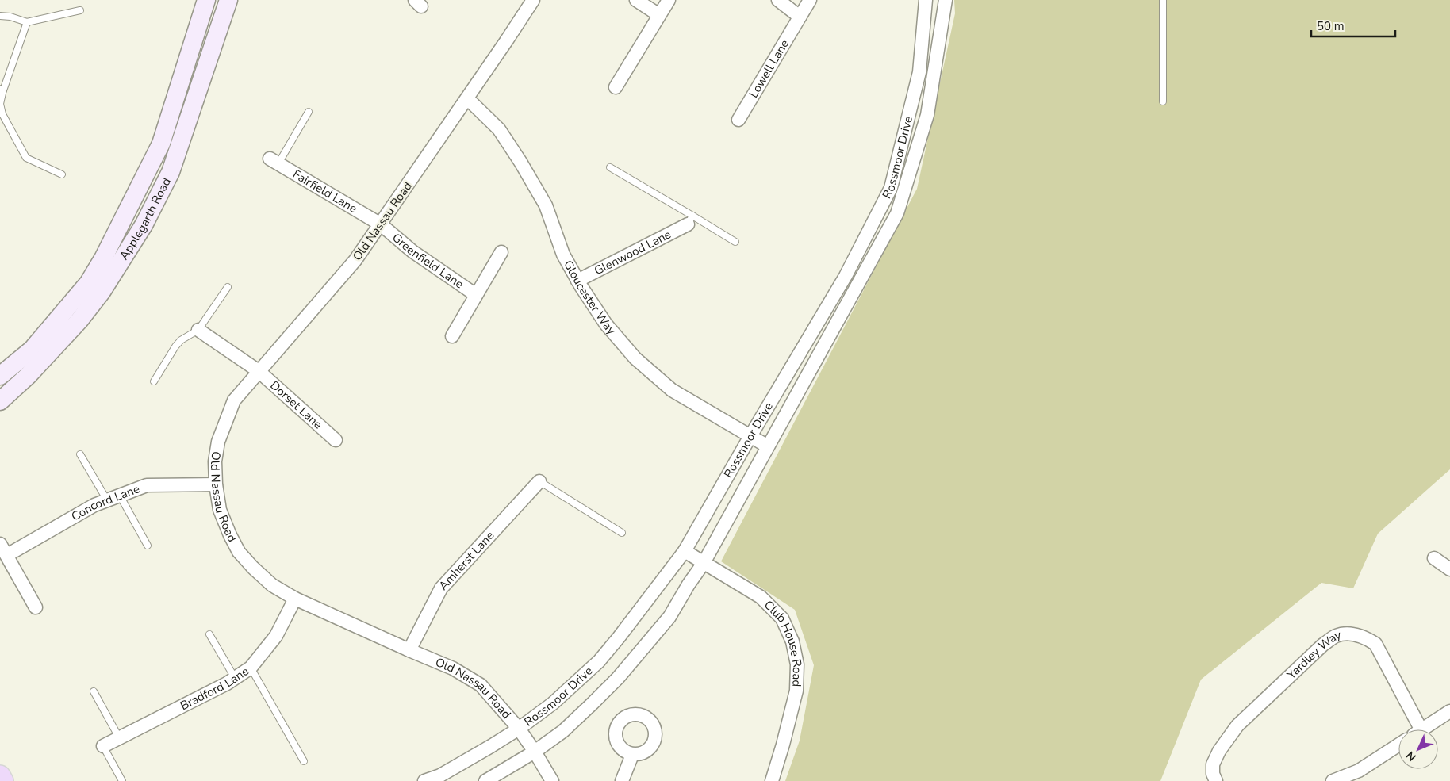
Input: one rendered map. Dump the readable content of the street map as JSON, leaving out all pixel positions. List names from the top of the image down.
{
  "streets": {
    "main road": ["Applegarth Road"],
    "street": [
      "Lowell Lane",
      "Rossmoor Drive",
      "Fairfield Lane",
      "Old Nassau Road",
      "Glenwood Lane",
      "Greenfield Lane",
      "Gloucester Way",
      "Dorset Lane",
      "Concord Lane",
      "Amherst Lane",
      "Club House Road",
      "Yardley Way",
      "Bradford Lane"
    ]
  },
  "crossings": [
    ["Rossmoor Drive", "Old Nassau Road"],
    ["Rossmoor Drive", "Gloucester Way"],
    ["Rossmoor Drive", "Club House Road"],
    ["Fairfield Lane", "Old Nassau Road"],
    ["Fairfield Lane", "Greenfield Lane"],
    ["Old Nassau Road", "Greenfield Lane"],
    ["Old Nassau Road", "Gloucester Way"],
    ["Old Nassau Road", "Dorset Lane"],
    ["Old Nassau Road", "Concord Lane"],
    ["Old Nassau Road", "Amherst Lane"],
    ["Old Nassau Road", "Bradford Lane"],
    ["Glenwood Lane", "Gloucester Way"]
  ],
  "scale_bar": "50 m",
  "north": "bottom left"
}
